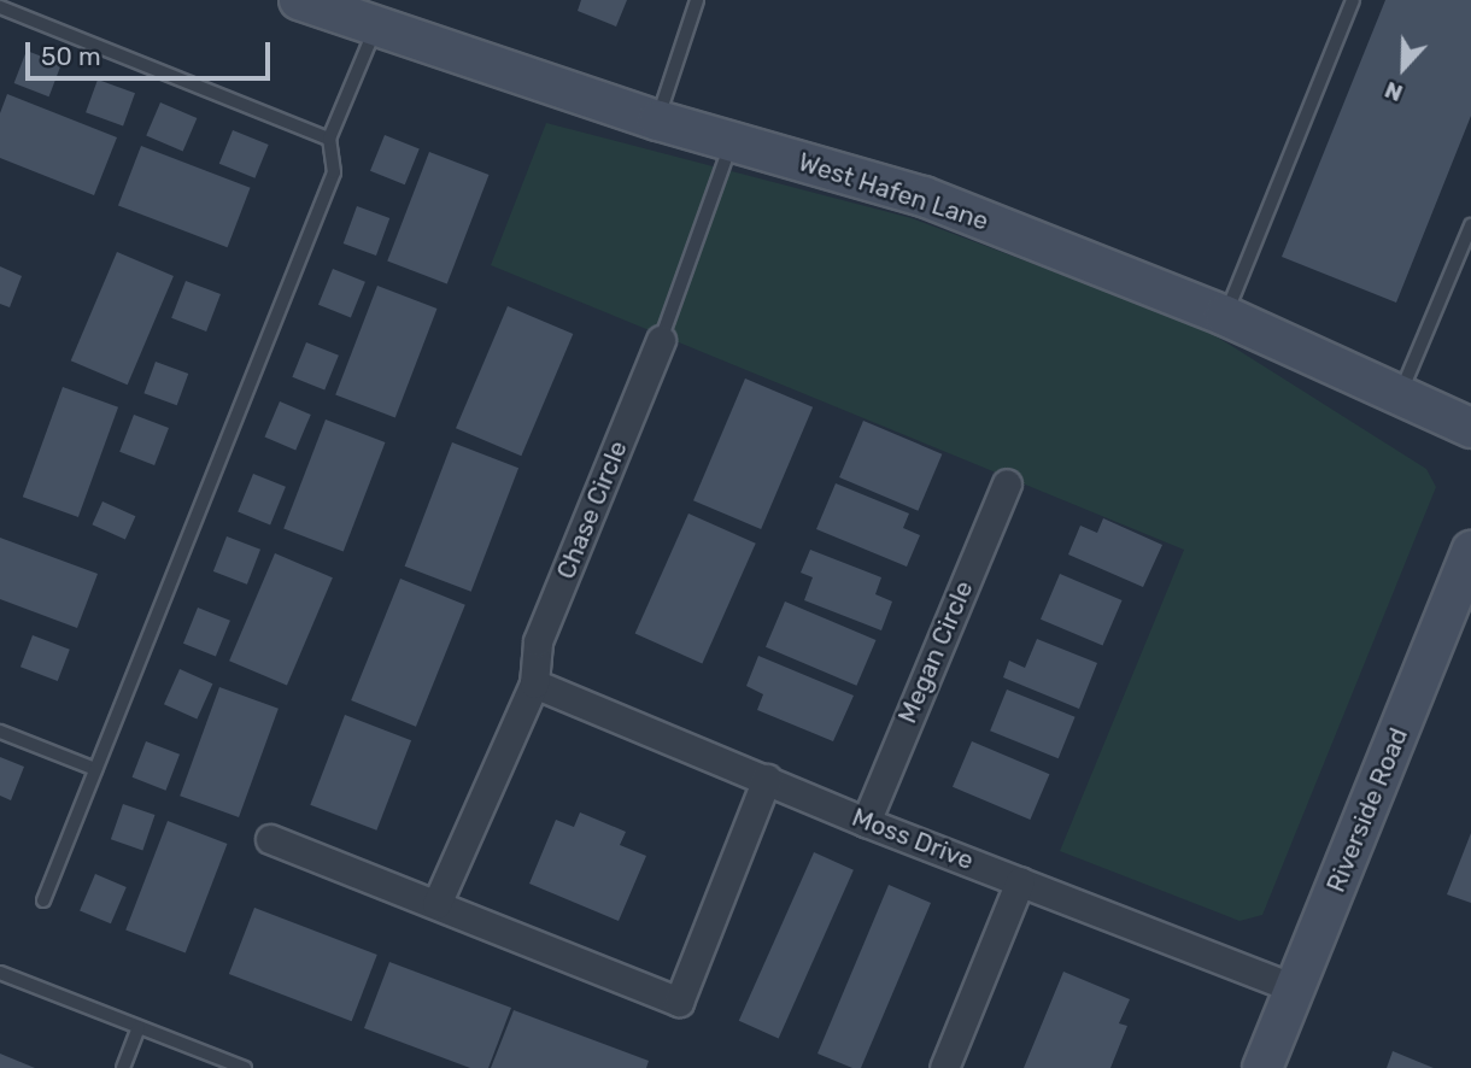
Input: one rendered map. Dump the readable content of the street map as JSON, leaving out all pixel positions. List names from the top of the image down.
{
  "streets": {
    "main road": ["West Hafen Lane", "Riverside Road"],
    "street": ["Chase Circle", "Megan Circle", "Moss Drive"]
  },
  "crossings": [
    ["Chase Circle", "Moss Drive"],
    ["Megan Circle", "Moss Drive"],
    ["Riverside Road", "Moss Drive"]
  ],
  "scale_bar": "50 m",
  "north": "bottom"
}
